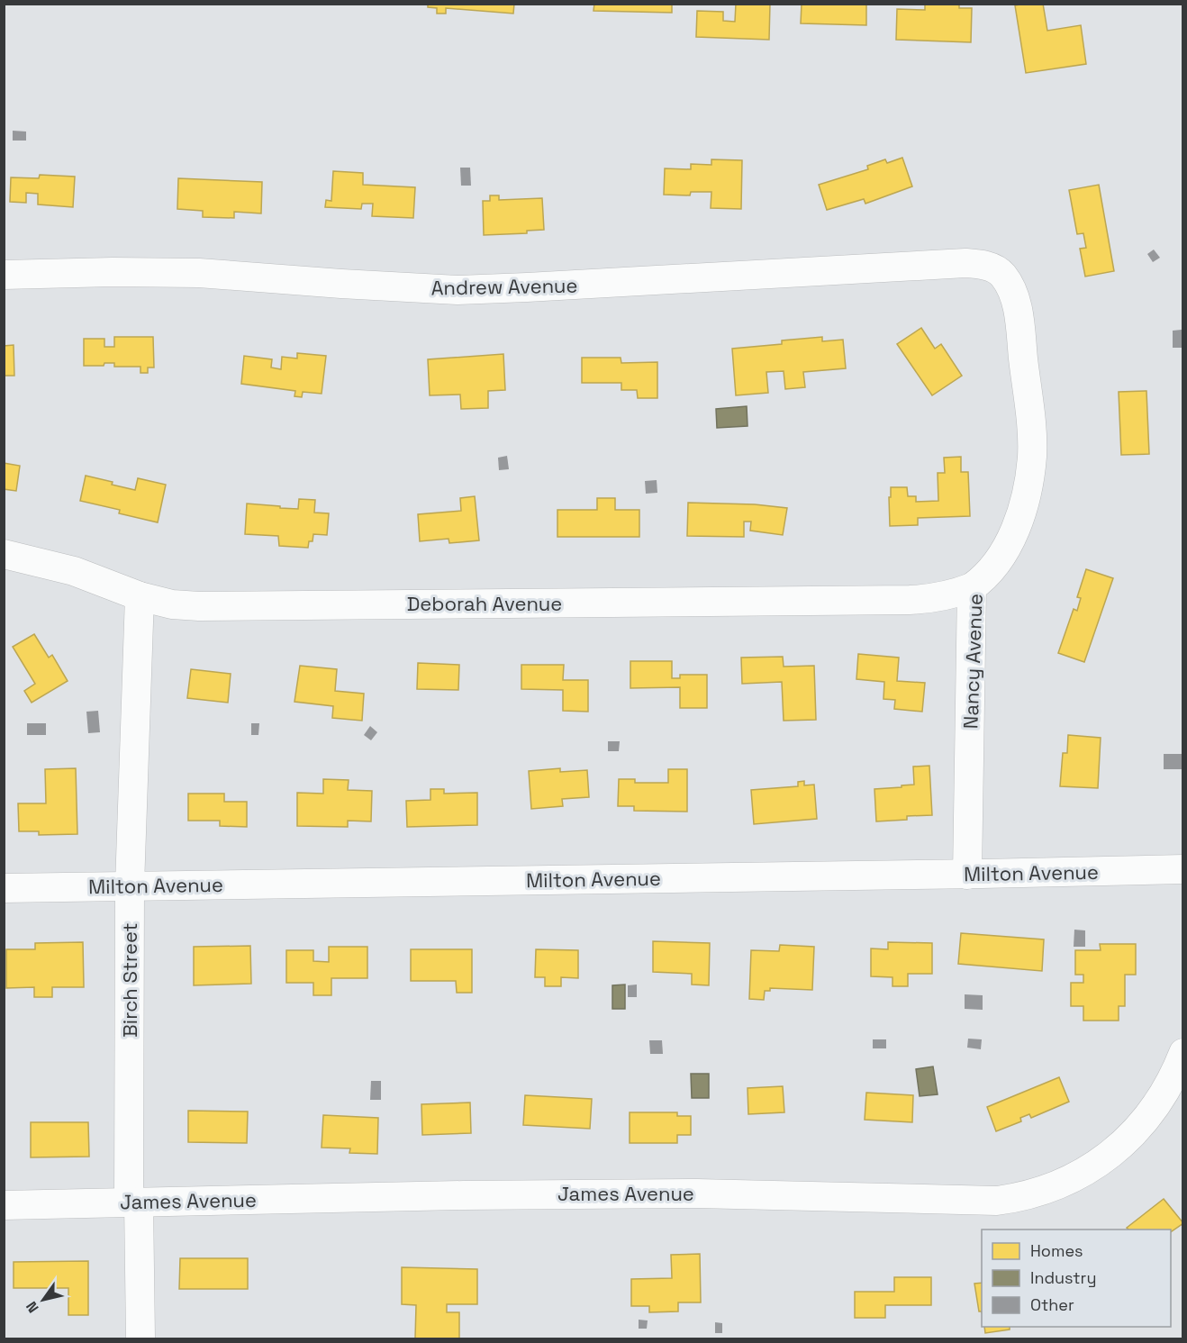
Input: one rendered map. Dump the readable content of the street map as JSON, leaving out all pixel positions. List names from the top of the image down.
{
  "streets": {
    "street": [
      "Andrew Avenue",
      "Deborah Avenue",
      "Nancy Avenue",
      "Milton Avenue",
      "Birch Street",
      "James Avenue"
    ]
  },
  "crossings": [
    ["Andrew Avenue", "Nancy Avenue"],
    ["Deborah Avenue", "Nancy Avenue"],
    ["Deborah Avenue", "Birch Street"],
    ["Nancy Avenue", "Milton Avenue"],
    ["Milton Avenue", "Birch Street"],
    ["Birch Street", "James Avenue"]
  ],
  "legend": ["Homes", "Industry", "Other"],
  "north": "bottom left"
}
